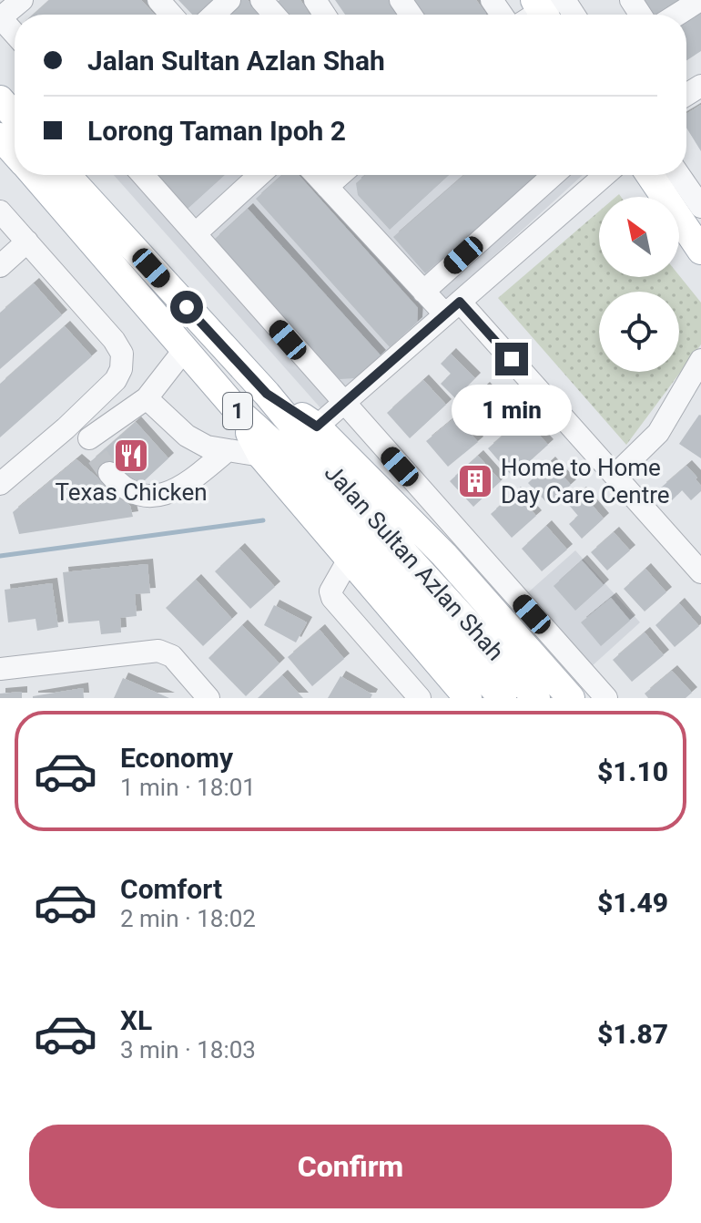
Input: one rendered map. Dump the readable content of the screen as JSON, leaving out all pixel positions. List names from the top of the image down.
{
  "streets": {
    "main road": ["1", "Jalan Sultan Azlan Shah"]
  },
  "places": {
    "restaurant": ["Texas Chicken"],
    "building": ["Home to Home Day Care Centre"]
  },
  "north": "top left",
  "page": {
    "banner": ["Jalan Sultan Azlan Shah", "Lorong Taman Ipoh 2"],
    "bubble": "1 min",
    "list": [
      {
        "name": "Economy",
        "note": "1 min · 18:01",
        "value": "$1.10"
      },
      {
        "name": "Comfort",
        "note": "2 min · 18:02",
        "value": "$1.49"
      },
      {
        "name": "XL",
        "note": "3 min · 18:03",
        "value": "$1.87"
      }
    ],
    "buttons": "Confirm"
  }
}
